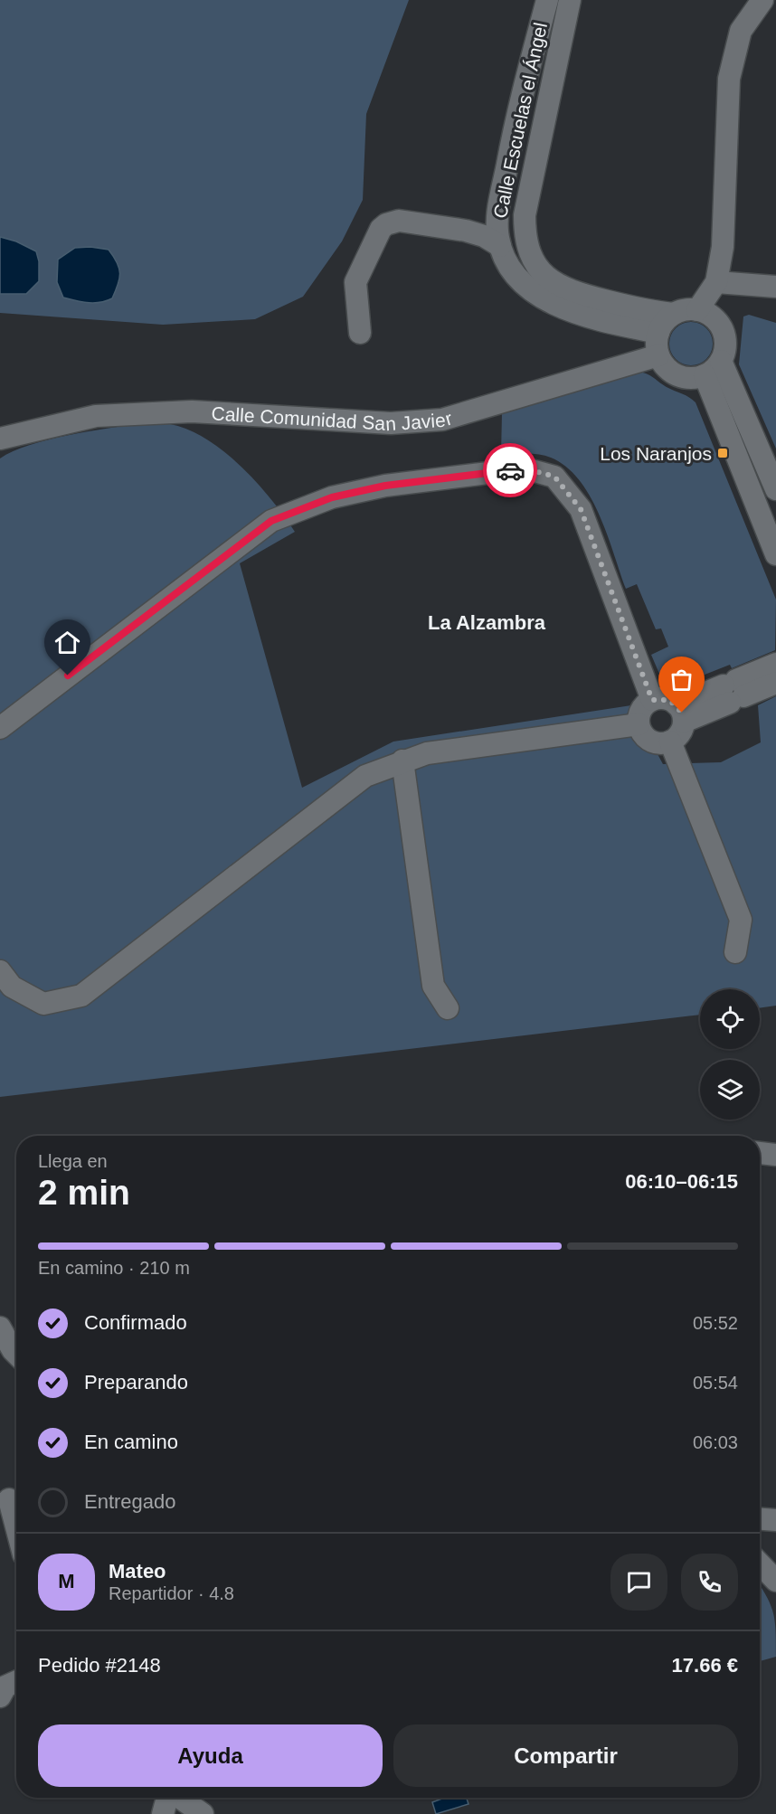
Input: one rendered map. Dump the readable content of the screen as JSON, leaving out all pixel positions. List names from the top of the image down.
{
  "streets": {
    "street": ["Calle Escuelas el Ángel", "Calle Comunidad San Javier"]
  },
  "crossings": [
    ["Calle Escuelas el Ángel", "Calle Comunidad San Javier"]
  ],
  "districts": ["La Alzambra"],
  "places": {
    "transit": ["Los Naranjos"]
  },
  "page": {
    "heading": ["2 min", "Llega en", "06:10–06:15"],
    "panel": [
      "Mateo",
      "Repartidor · 4.8",
      "Pedido #2148",
      "17.66 €"
    ],
    "bar": "En camino · 210 m",
    "list": [
      ["Confirmado", "05:52"],
      ["Preparando", "05:54"],
      ["En camino", "06:03"],
      "Entregado"
    ],
    "round": "M",
    "buttons": ["Ayuda", "Compartir"]
  }
}
